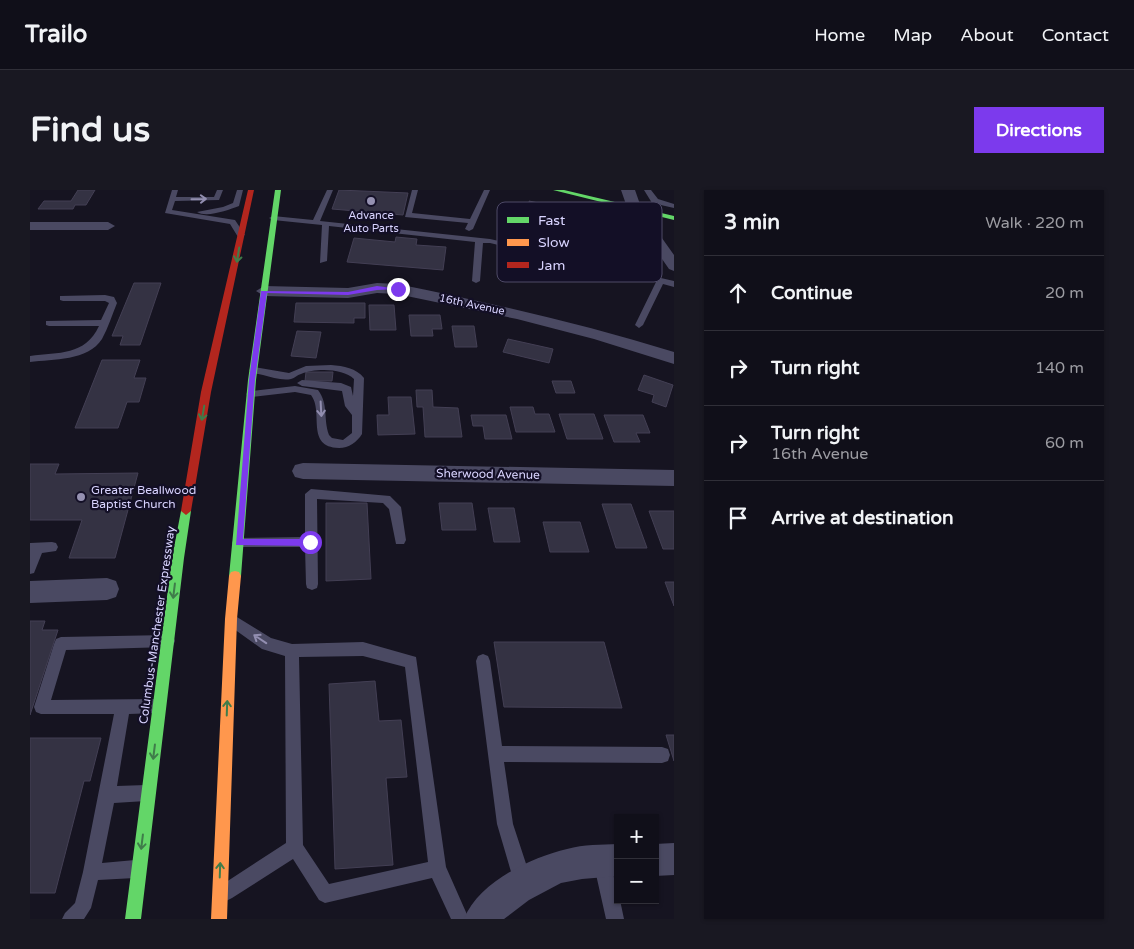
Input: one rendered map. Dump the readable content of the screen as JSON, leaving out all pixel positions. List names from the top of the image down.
{
  "streets": {
    "main road": ["Columbus-Manchester Expressway"],
    "street": ["16th Avenue", "Sherwood Avenue"]
  },
  "places": ["Advance Auto Parts", "Greater Beallwood Baptist Church"],
  "legend": ["Fast", "Slow", "Jam"],
  "page": {
    "header": "Trailo",
    "nav": [
      "Home",
      "Map",
      "About",
      "Contact"
    ],
    "buttons": "Directions",
    "title": "Find us",
    "heading": ["3 min", "Walk · 220 m"],
    "list": [
      ["Continue", "20 m"],
      ["Turn right", "140 m"],
      ["Turn right", "16th Avenue", "60 m"],
      "Arrive at destination"
    ],
    "map_buttons": ["+", "−"]
  }
}
